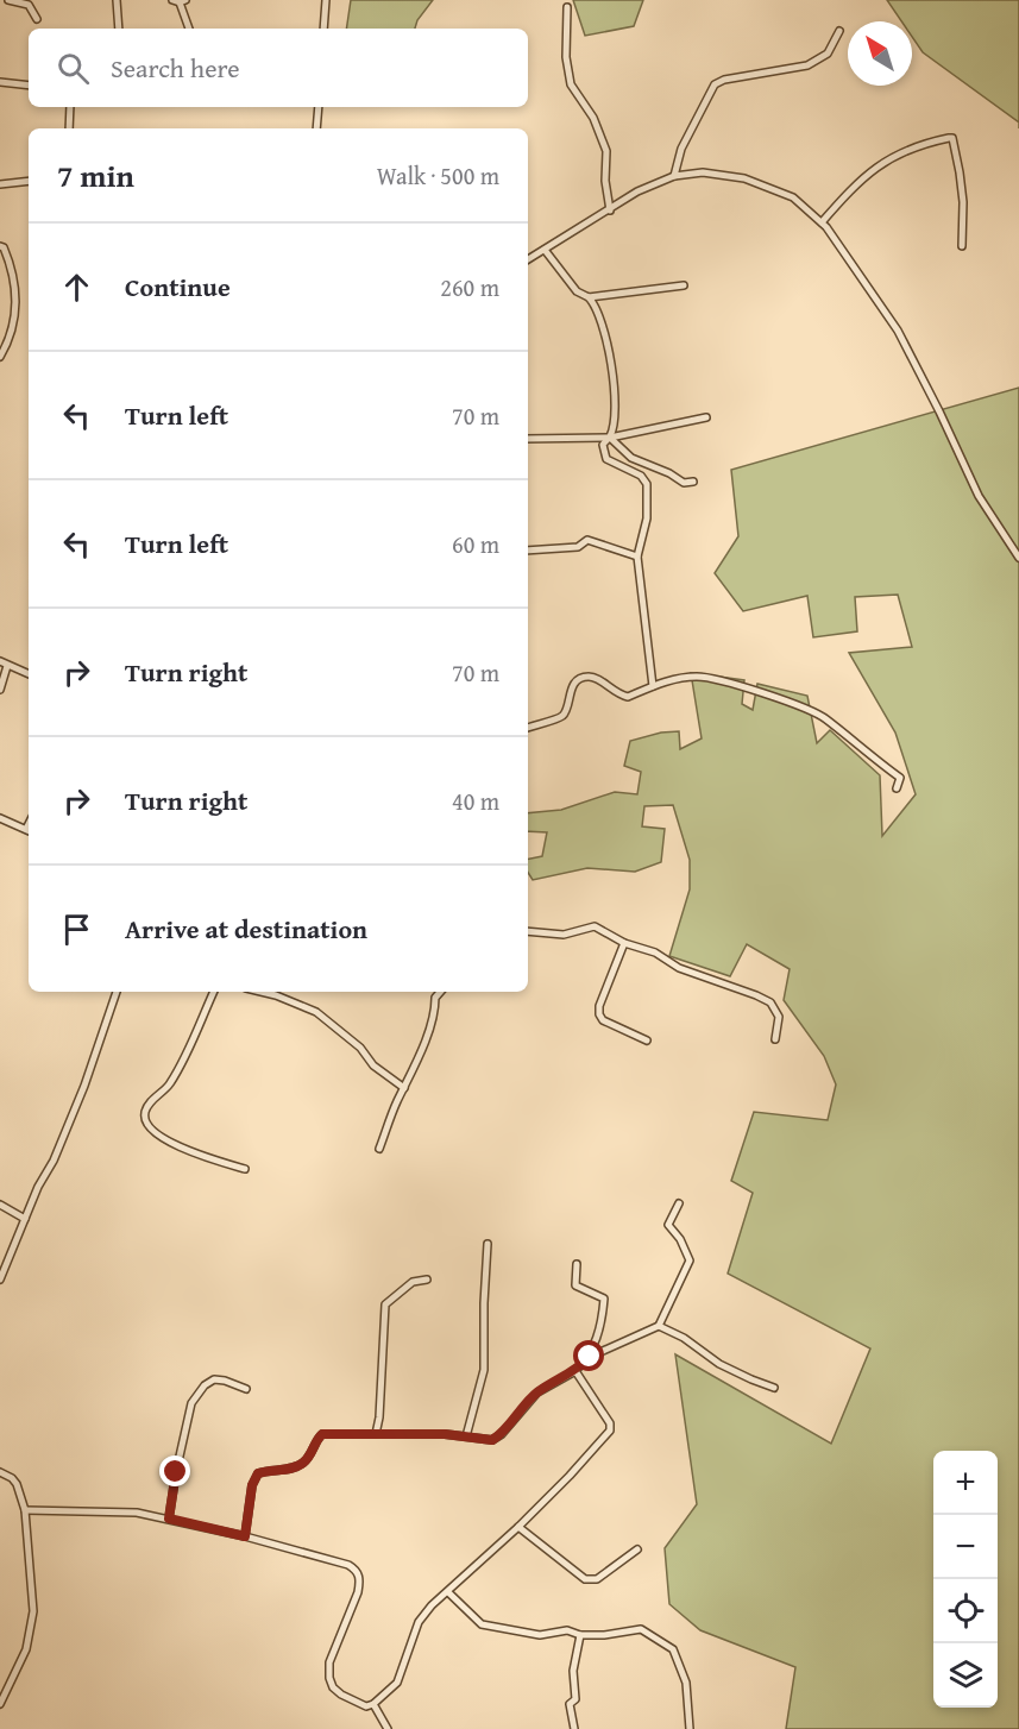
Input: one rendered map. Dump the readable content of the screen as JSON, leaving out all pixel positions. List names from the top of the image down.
{
  "north": "top left",
  "page": {
    "search": "Search here",
    "heading": ["7 min", "Walk · 500 m"],
    "list": [
      ["Continue", "260 m"],
      ["Turn left", "70 m"],
      ["Turn left", "60 m"],
      ["Turn right", "70 m"],
      ["Turn right", "40 m"],
      "Arrive at destination"
    ],
    "map_buttons": ["+", "−"]
  }
}
